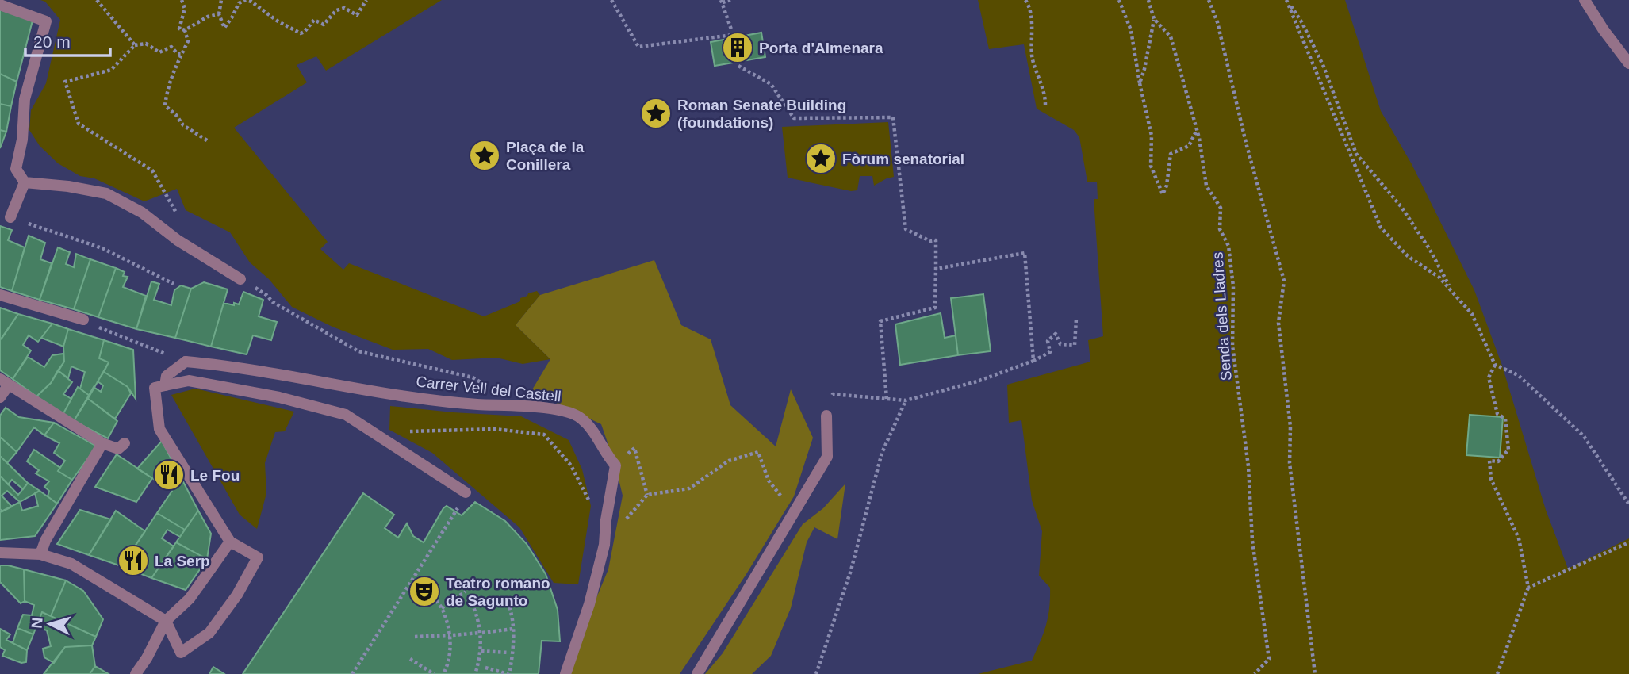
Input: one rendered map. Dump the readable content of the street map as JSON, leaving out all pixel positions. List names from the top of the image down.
{
  "streets": {
    "street": ["Carrer Vell del Castell"],
    "path": ["Senda dels Lladres"]
  },
  "places": {
    "building": ["Porta d'Almenara"],
    "place": ["Roman Senate Building (foundations)", "Plaça de la Conillera", "Fòrum senatorial"],
    "restaurant": ["Le Fou", "La Serp"],
    "theatre": ["Teatro romano de Sagunto"]
  },
  "scale_bar": "20 m",
  "north": "left"
}
